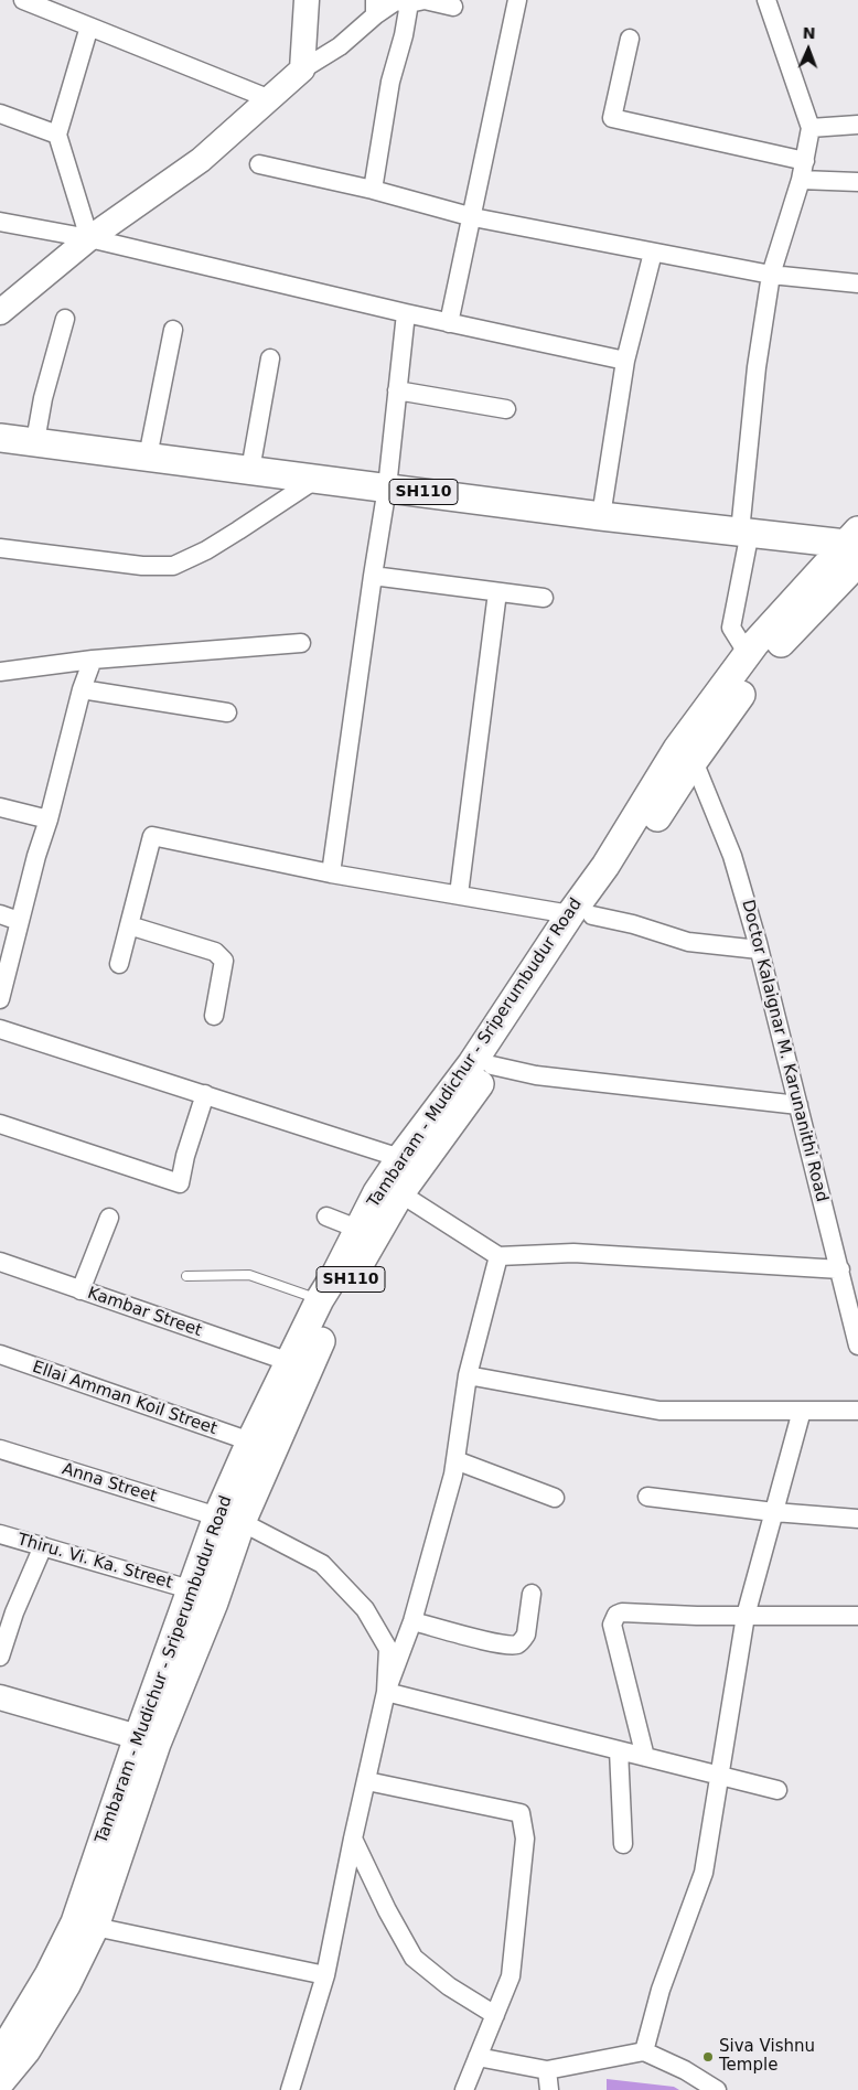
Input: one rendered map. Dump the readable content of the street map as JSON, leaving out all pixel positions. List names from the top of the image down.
{
  "streets": {
    "main road": ["SH110", "Tambaram - Mudichur - Sriperumbudur Road"],
    "street": [
      "Doctor Kalaignar M. Karunanithi Road",
      "Kambar Street",
      "Ellai Amman Koil Street",
      "Anna Street",
      "Thiru. Vi. Ka. Street"
    ]
  },
  "crossings": [
    ["SH110", "Tambaram - Mudichur - Sriperumbudur Road"],
    ["Doctor Kalaignar M. Karunanithi Road", "Tambaram - Mudichur - Sriperumbudur Road"],
    ["Tambaram - Mudichur - Sriperumbudur Road", "Kambar Street"],
    ["Tambaram - Mudichur - Sriperumbudur Road", "Ellai Amman Koil Street"],
    ["Tambaram - Mudichur - Sriperumbudur Road", "Anna Street"],
    ["Tambaram - Mudichur - Sriperumbudur Road", "Thiru. Vi. Ka. Street"]
  ],
  "places": ["Siva Vishnu Temple"],
  "north": "top"
}
